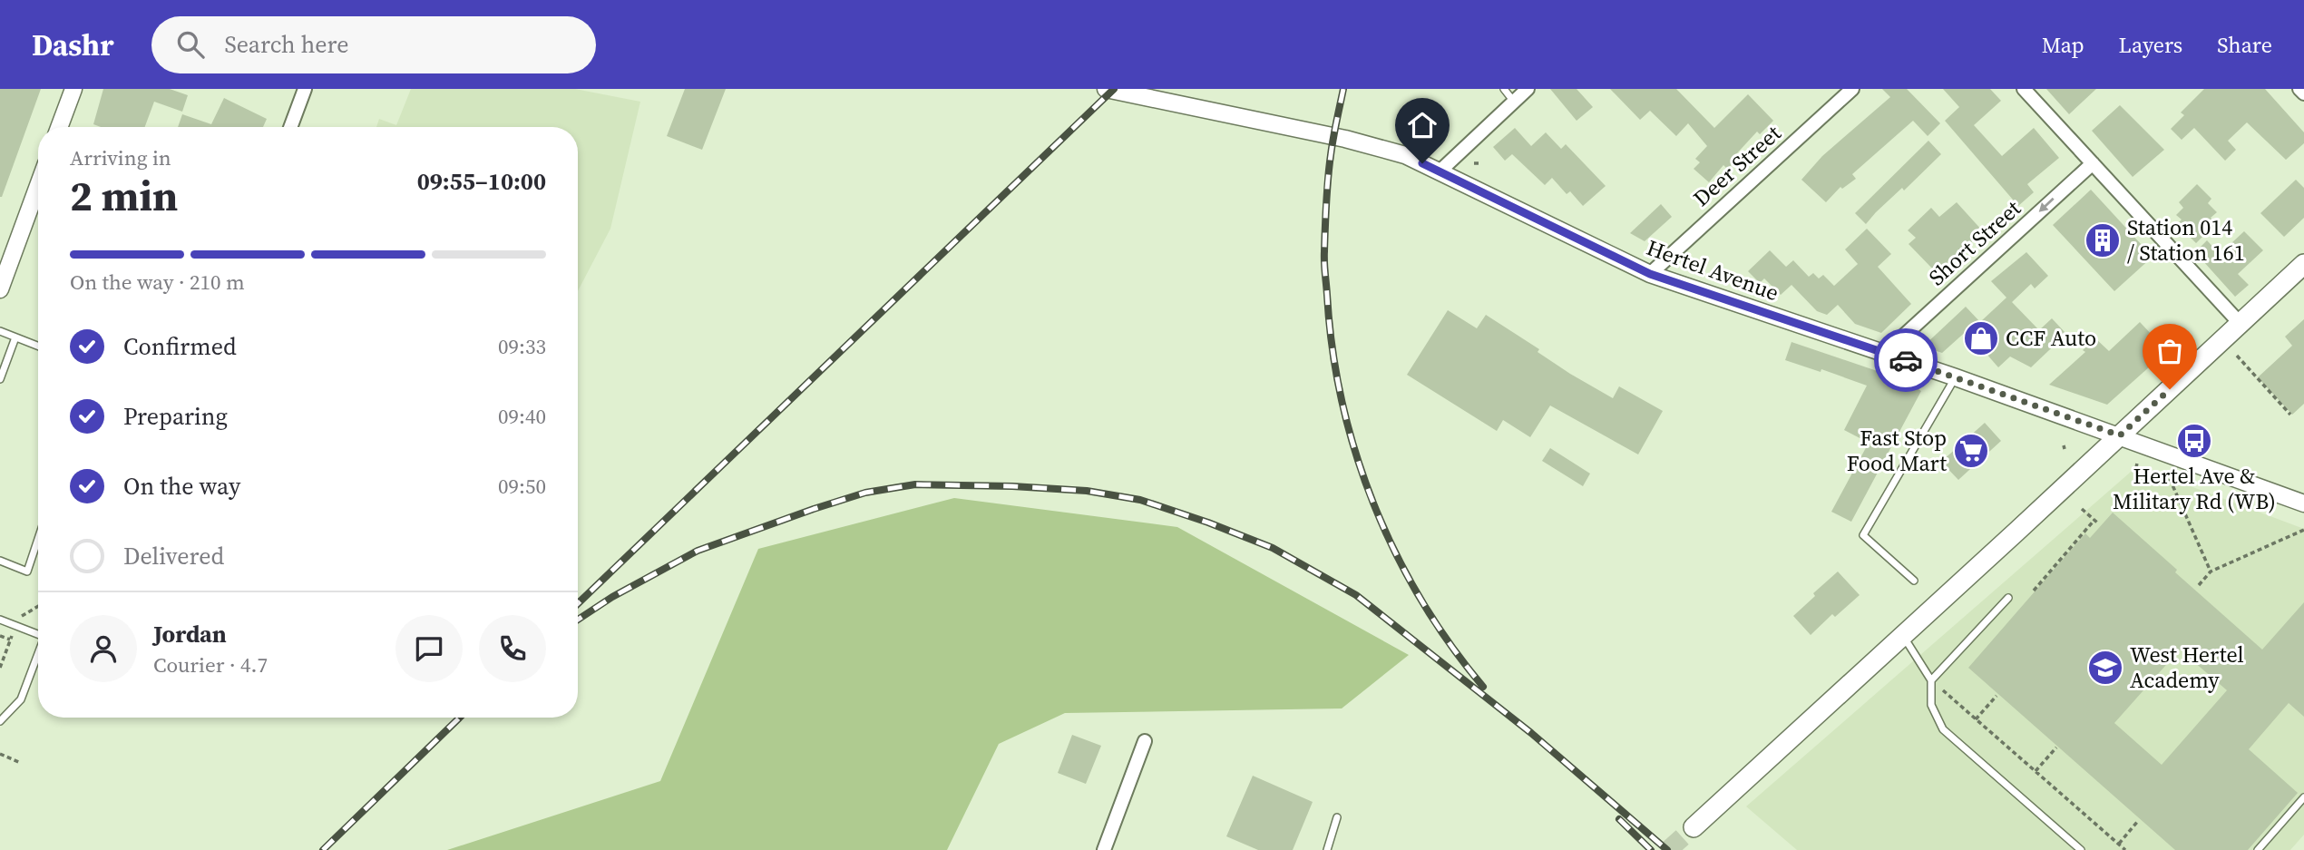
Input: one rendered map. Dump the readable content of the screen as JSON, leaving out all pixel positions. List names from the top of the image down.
{
  "streets": {
    "street": ["Deer Street", "Short Street", "Hertel Avenue"]
  },
  "crossings": [
    ["Deer Street", "Hertel Avenue"],
    ["Short Street", "Hertel Avenue"]
  ],
  "one_way": ["Short Street"],
  "places": {
    "building": ["Station 014 / Station 161"],
    "shop": ["CCF Auto"],
    "bus stop": ["Hertel Ave & Military Rd (WB)"],
    "supermarket": ["Fast Stop Food Mart"],
    "school or university": ["West Hertel Academy"]
  },
  "page": {
    "header": "Dashr",
    "search": "Search here",
    "nav": ["Map", "Layers", "Share"],
    "heading": ["2 min", "Arriving in", "09:55–10:00"],
    "panel": ["Jordan", "Courier · 4.7"],
    "bar": "On the way · 210 m",
    "list": [
      ["Confirmed", "09:33"],
      ["Preparing", "09:40"],
      ["On the way", "09:50"],
      "Delivered"
    ]
  }
}
